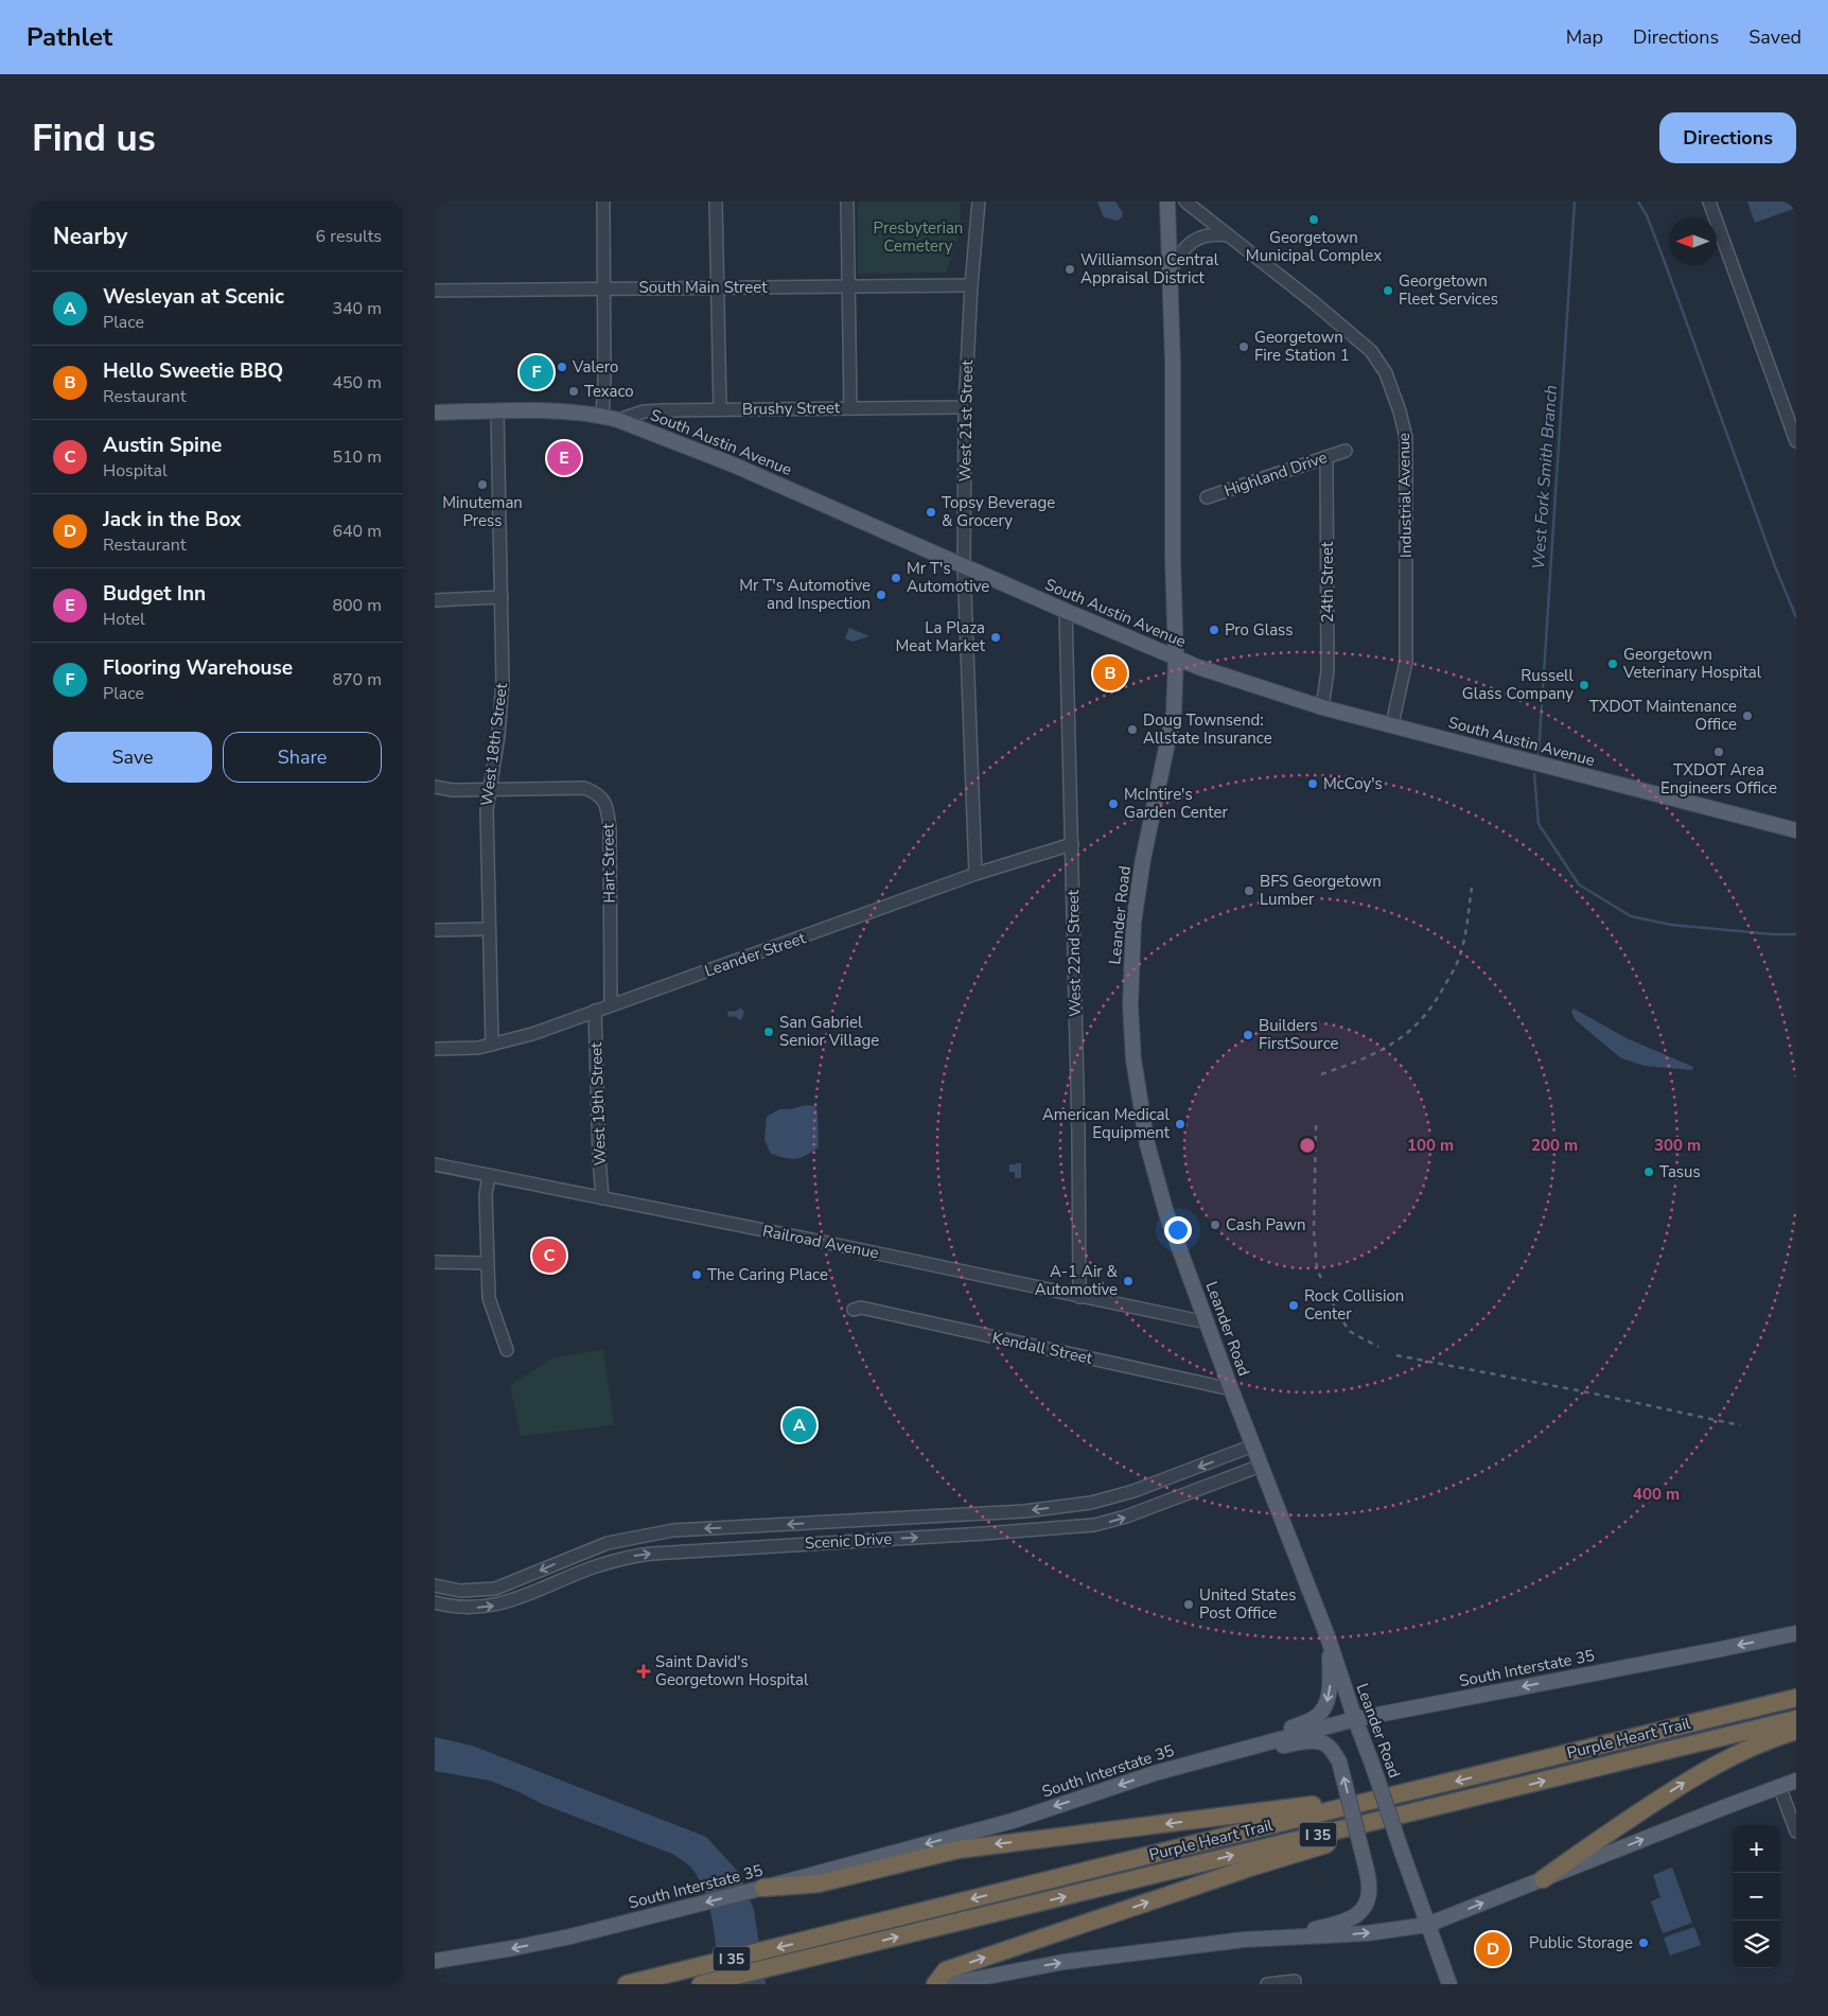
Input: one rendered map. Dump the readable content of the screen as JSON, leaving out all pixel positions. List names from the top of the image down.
{
  "streets": {
    "highway": ["Purple Heart Trail", "I 35"],
    "main road": ["South Austin Avenue", "Leander Road", "South Interstate 35"],
    "street": [
      "South Main Street",
      "Brushy Street",
      "West 21st Street",
      "Highland Drive",
      "Industrial Avenue",
      "24th Street",
      "West 18th Street",
      "Hart Street",
      "West 22nd Street",
      "Leander Street",
      "West 19th Street",
      "Railroad Avenue",
      "Kendall Street",
      "Scenic Drive"
    ]
  },
  "crossings": [
    ["South Main Street", "West 21st Street"],
    ["Brushy Street", "West 21st Street"],
    ["Brushy Street", "South Austin Avenue"],
    ["West 21st Street", "South Austin Avenue"],
    ["West 21st Street", "Leander Street"],
    ["South Austin Avenue", "Industrial Avenue"],
    ["South Austin Avenue", "24th Street"],
    ["South Austin Avenue", "West 18th Street"],
    ["South Austin Avenue", "Leander Road"],
    ["South Austin Avenue", "West 22nd Street"],
    ["Highland Drive", "24th Street"],
    ["West 18th Street", "Hart Street"],
    ["West 18th Street", "Leander Street"],
    ["Hart Street", "Leander Street"],
    ["Leander Road", "Railroad Avenue"],
    ["Leander Road", "Kendall Street"],
    ["Leander Road", "Scenic Drive"],
    ["Leander Road", "South Interstate 35"],
    ["West 22nd Street", "Leander Street"],
    ["West 22nd Street", "Railroad Avenue"],
    ["Leander Street", "West 19th Street"],
    ["West 19th Street", "Railroad Avenue"]
  ],
  "one_way": ["South Interstate 35"],
  "water": ["West Fork Smith Branch"],
  "parks": ["Presbyterian Cemetery"],
  "places": {
    "other": [
      "Georgetown Municipal Complex",
      "Williamson Central Appraisal District",
      "Georgetown Fleet Services",
      "Georgetown Fire Station 1",
      "Valero",
      "Texaco",
      "Minuteman Press",
      "Topsy Beverage & Grocery",
      "Mr T's Automotive",
      "Mr T's Automotive and Inspection",
      "Pro Glass",
      "La Plaza Meat Market",
      "Georgetown Veterinary Hospital",
      "Russell Glass Company",
      "TXDOT Maintenance Office",
      "Doug Townsend: Allstate Insurance",
      "TXDOT Area Engineers Office",
      "McCoy's",
      "McIntire's Garden Center",
      "BFS Georgetown Lumber",
      "San Gabriel Senior Village",
      "Builders FirstSource",
      "American Medical Equipment",
      "Tasus",
      "Cash Pawn",
      "The Caring Place",
      "A-1 Air & Automotive",
      "Rock Collision Center",
      "United States Post Office",
      "Public Storage"
    ],
    "health": ["Saint David's Georgetown Hospital"]
  },
  "north": "left",
  "page": {
    "header": "Pathlet",
    "nav": ["Map", "Directions", "Saved"],
    "buttons": [
      "Directions",
      ["Save", "Share"]
    ],
    "title": "Find us",
    "heading": ["Nearby", "6 results"],
    "list": [
      {
        "mark": "A",
        "name": "Wesleyan at Scenic",
        "note": "Place",
        "value": "340 m"
      },
      {
        "mark": "B",
        "name": "Hello Sweetie BBQ",
        "note": "Restaurant",
        "value": "450 m"
      },
      {
        "mark": "C",
        "name": "Austin Spine",
        "note": "Hospital",
        "value": "510 m"
      },
      {
        "mark": "D",
        "name": "Jack in the Box",
        "note": "Restaurant",
        "value": "640 m"
      },
      {
        "mark": "E",
        "name": "Budget Inn",
        "note": "Hotel",
        "value": "800 m"
      },
      {
        "mark": "F",
        "name": "Flooring Warehouse",
        "note": "Place",
        "value": "870 m"
      }
    ],
    "pins": [
      "F",
      "E",
      "B",
      "C",
      "A",
      "D"
    ],
    "map_buttons": ["+", "−"]
  },
  "rings": [
    "100 m",
    "200 m",
    "300 m",
    "400 m"
  ]
}
